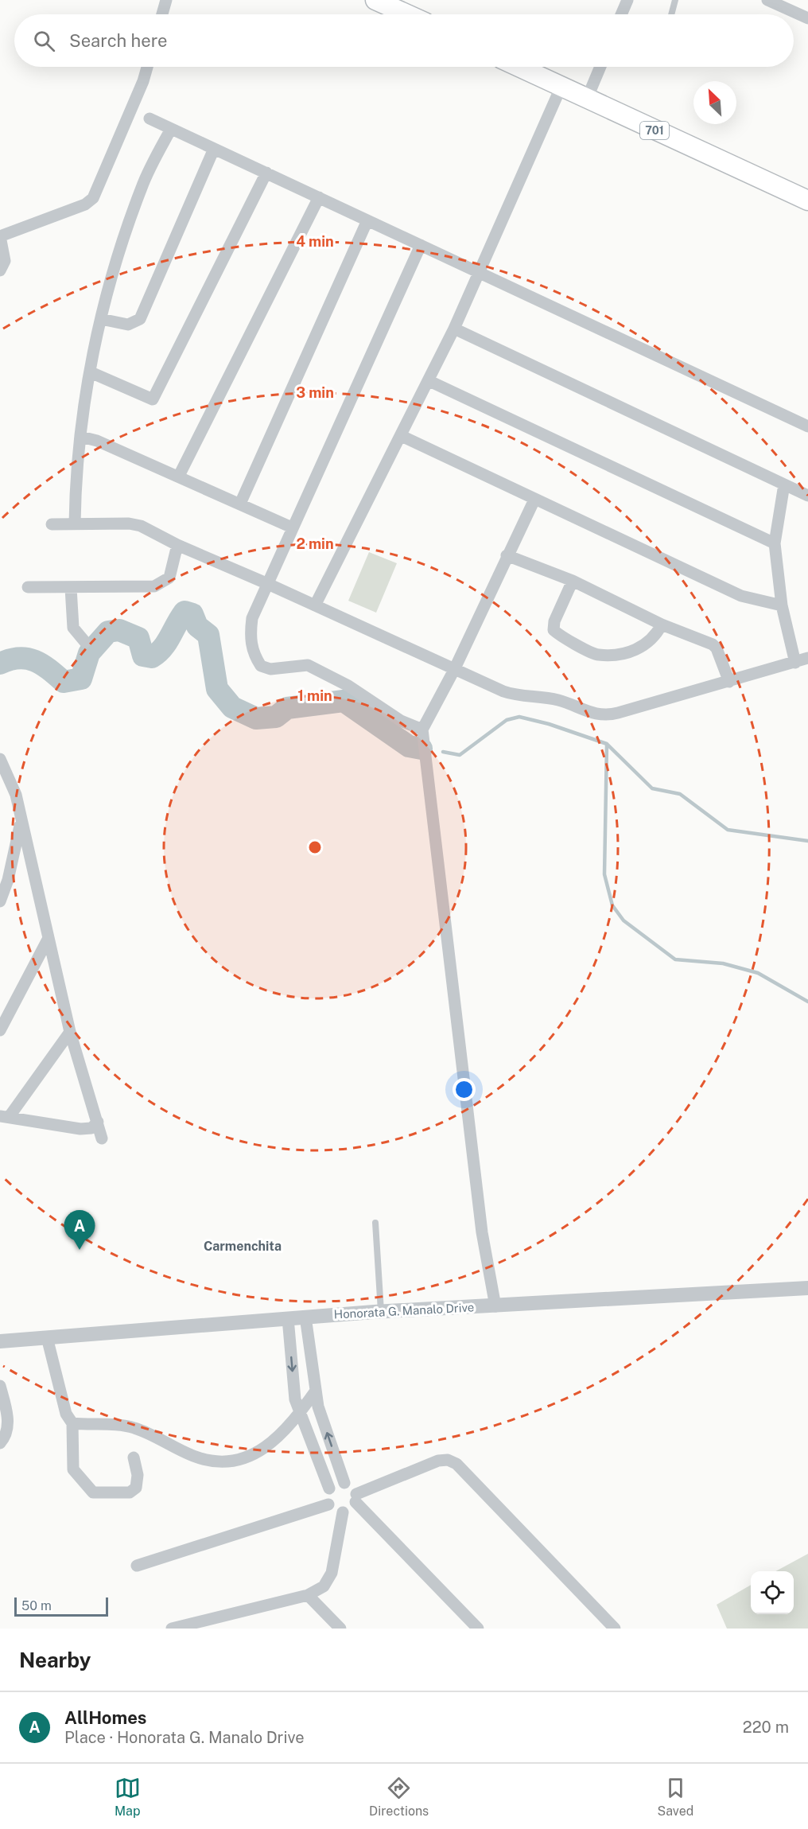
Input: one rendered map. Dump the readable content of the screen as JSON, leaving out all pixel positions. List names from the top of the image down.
{
  "streets": {
    "main road": ["701"],
    "street": ["Honorata G. Manalo Drive"]
  },
  "districts": ["Carmenchita"],
  "scale_bar": "50 m",
  "north": "top left",
  "page": {
    "search": "Search here",
    "pins": "A",
    "scale": "50 m",
    "heading": "Nearby",
    "list": [
      {
        "mark": "A",
        "name": "AllHomes",
        "note": "Place · Honorata G. Manalo Drive",
        "value": "220 m"
      }
    ],
    "nav": ["Map", "Directions", "Saved"]
  },
  "rings": [
    "4 min",
    "3 min",
    "2 min",
    "1 min"
  ]
}
